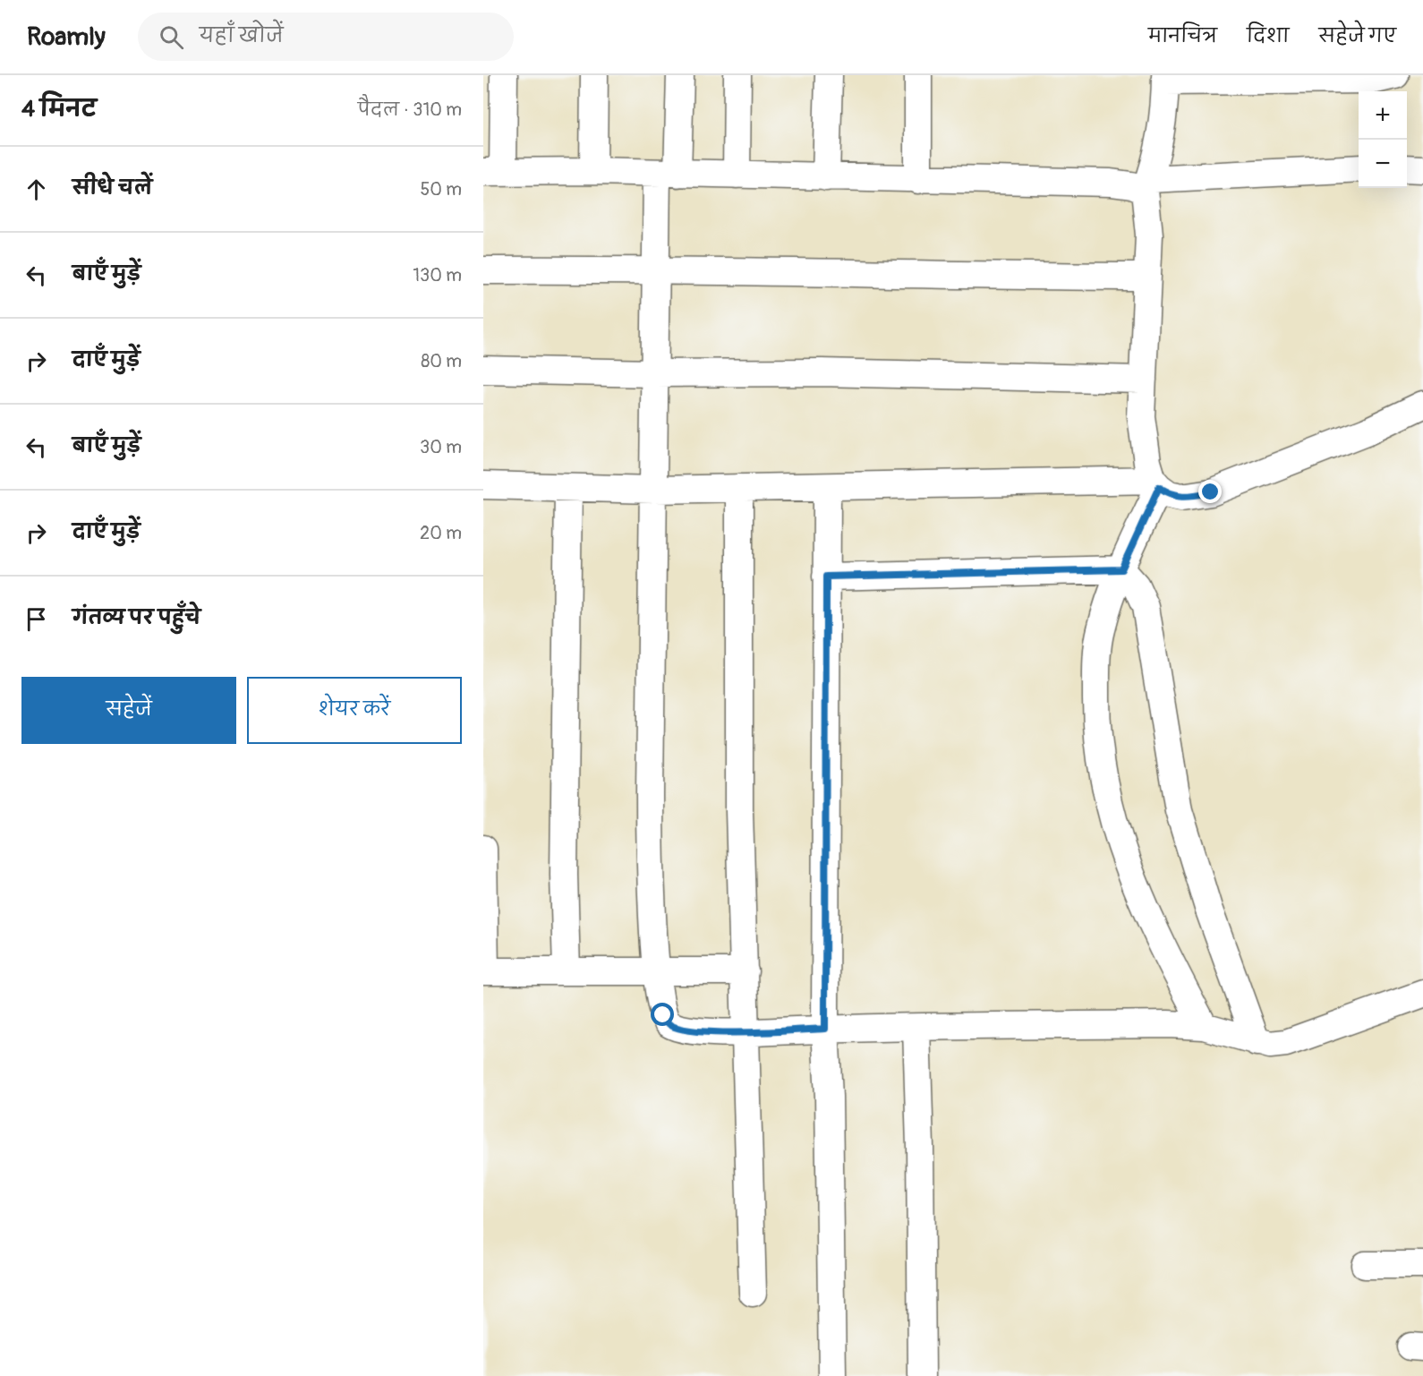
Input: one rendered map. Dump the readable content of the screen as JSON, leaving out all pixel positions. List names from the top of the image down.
{
  "page": {
    "header": "Roamly",
    "search": "यहाँ खोजें",
    "nav": ["मानचित्र", "दिशा", "सहेजे गए"],
    "heading": ["4 मिनट", "पैदल · 310 m"],
    "map_buttons": ["+", "−"],
    "list": [
      ["सीधे चलें", "50 m"],
      ["बाएँ मुड़ें", "130 m"],
      ["दाएँ मुड़ें", "80 m"],
      ["बाएँ मुड़ें", "30 m"],
      ["दाएँ मुड़ें", "20 m"],
      "गंतव्य पर पहुँचे"
    ],
    "buttons": ["सहेजें", "शेयर करें"]
  }
}
